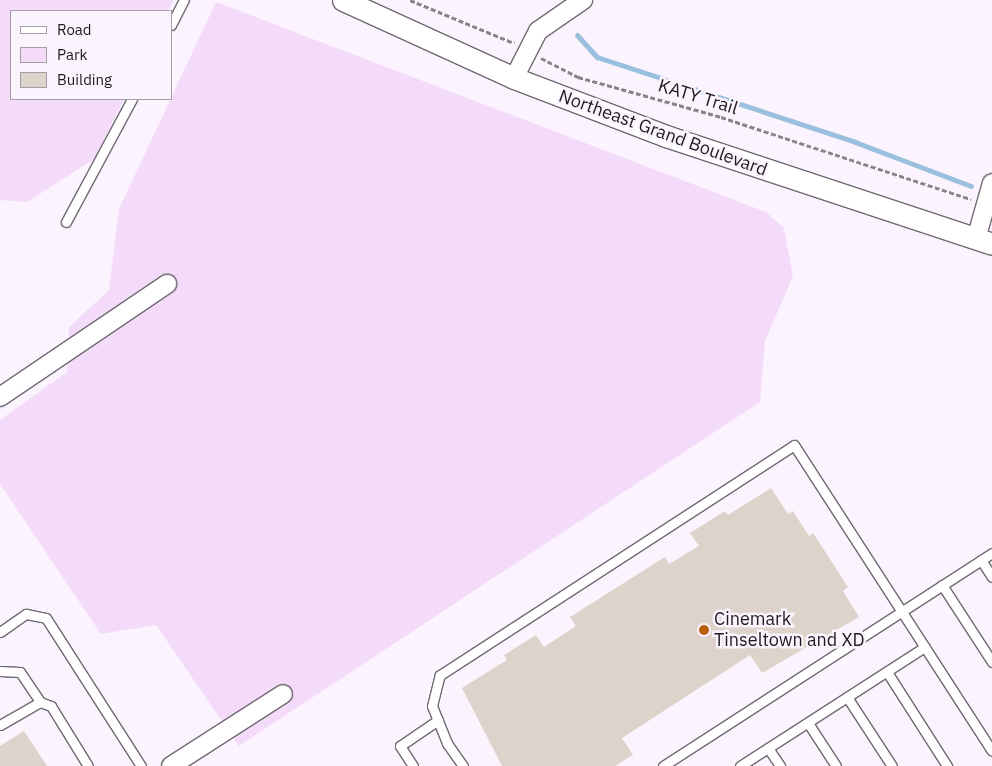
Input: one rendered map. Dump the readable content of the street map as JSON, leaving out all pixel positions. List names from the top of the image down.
{
  "streets": {
    "street": ["Northeast Grand Boulevard"],
    "path": ["KATY Trail"]
  },
  "places": ["Cinemark Tinseltown and XD"],
  "legend": ["Road", "Park", "Building"]
}
